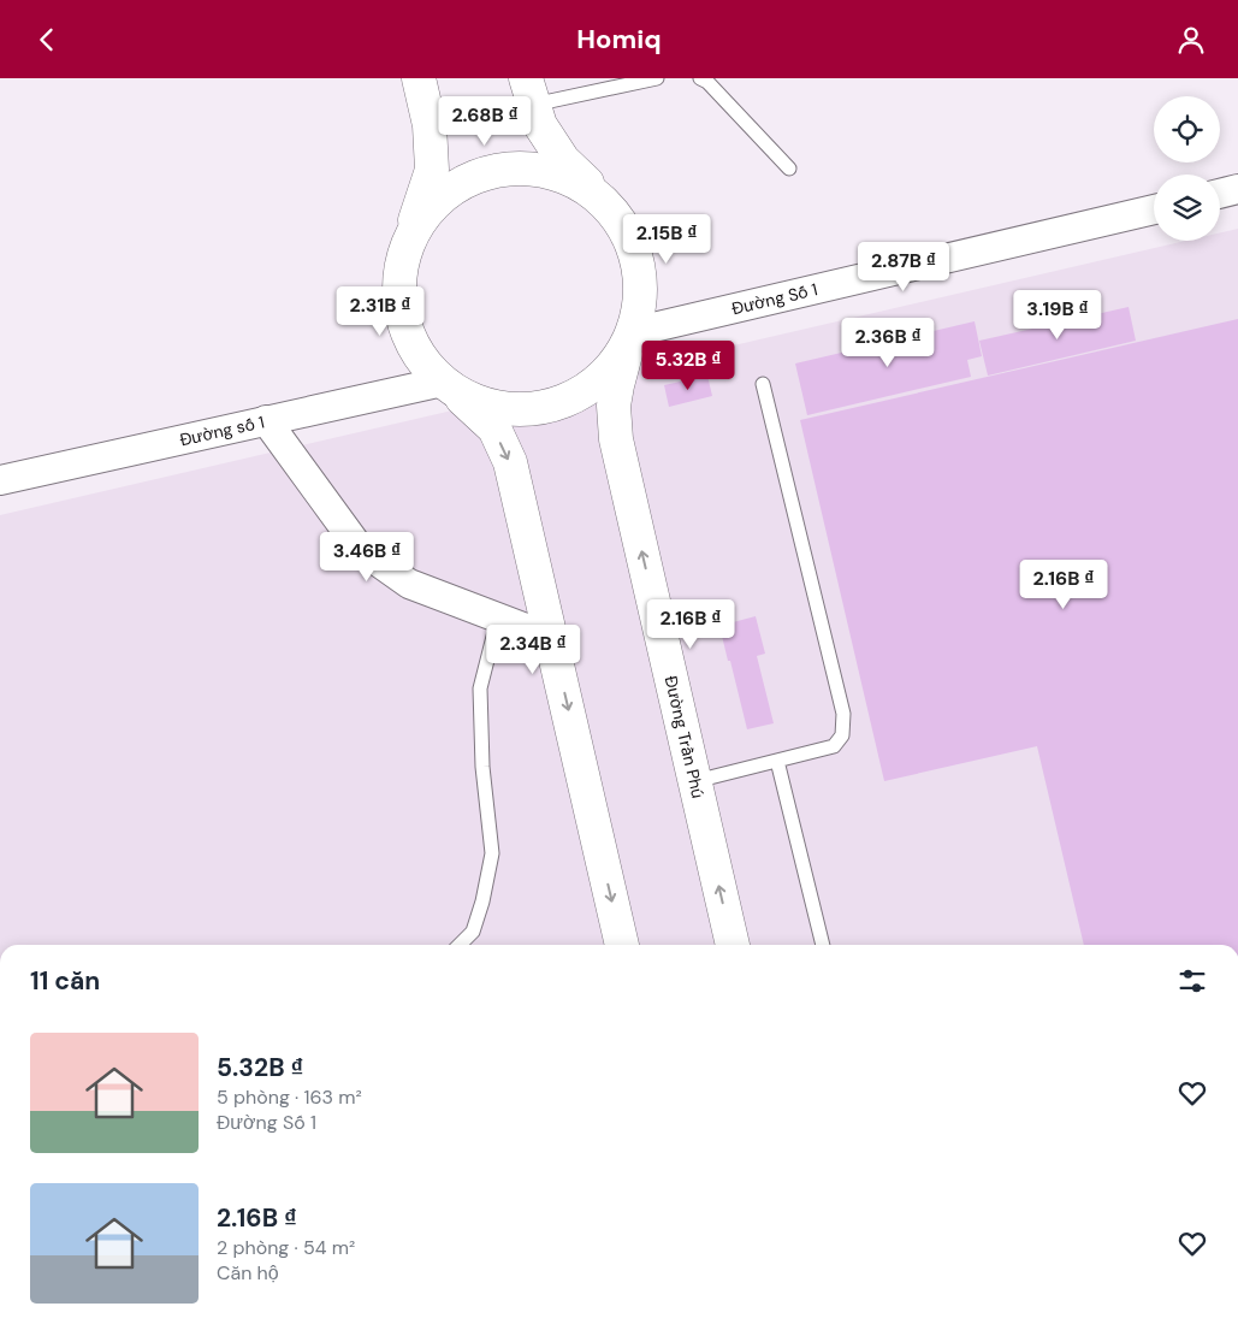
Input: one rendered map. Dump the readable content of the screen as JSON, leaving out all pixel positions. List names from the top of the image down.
{
  "streets": {
    "main road": ["Đường Trần Phú"],
    "street": ["Đường Số 1", "Đường số 1"]
  },
  "crossings": [
    ["Đường Số 1", "Đường Trần Phú"]
  ],
  "page": {
    "header": "Homiq",
    "price": [
      "2.68B ₫",
      "2.15B ₫",
      "2.87B ₫",
      "2.31B ₫",
      "3.19B ₫",
      "2.36B ₫",
      "5.32B ₫",
      "3.46B ₫",
      "2.16B ₫",
      "2.16B ₫",
      "2.34B ₫"
    ],
    "heading": "11 căn",
    "list": [
      {
        "name": "5.32B ₫",
        "note": "5 phòng · 163 m² · Đường Số 1"
      },
      {
        "name": "2.16B ₫",
        "note": "2 phòng · 54 m² · Căn hộ"
      }
    ]
  }
}
